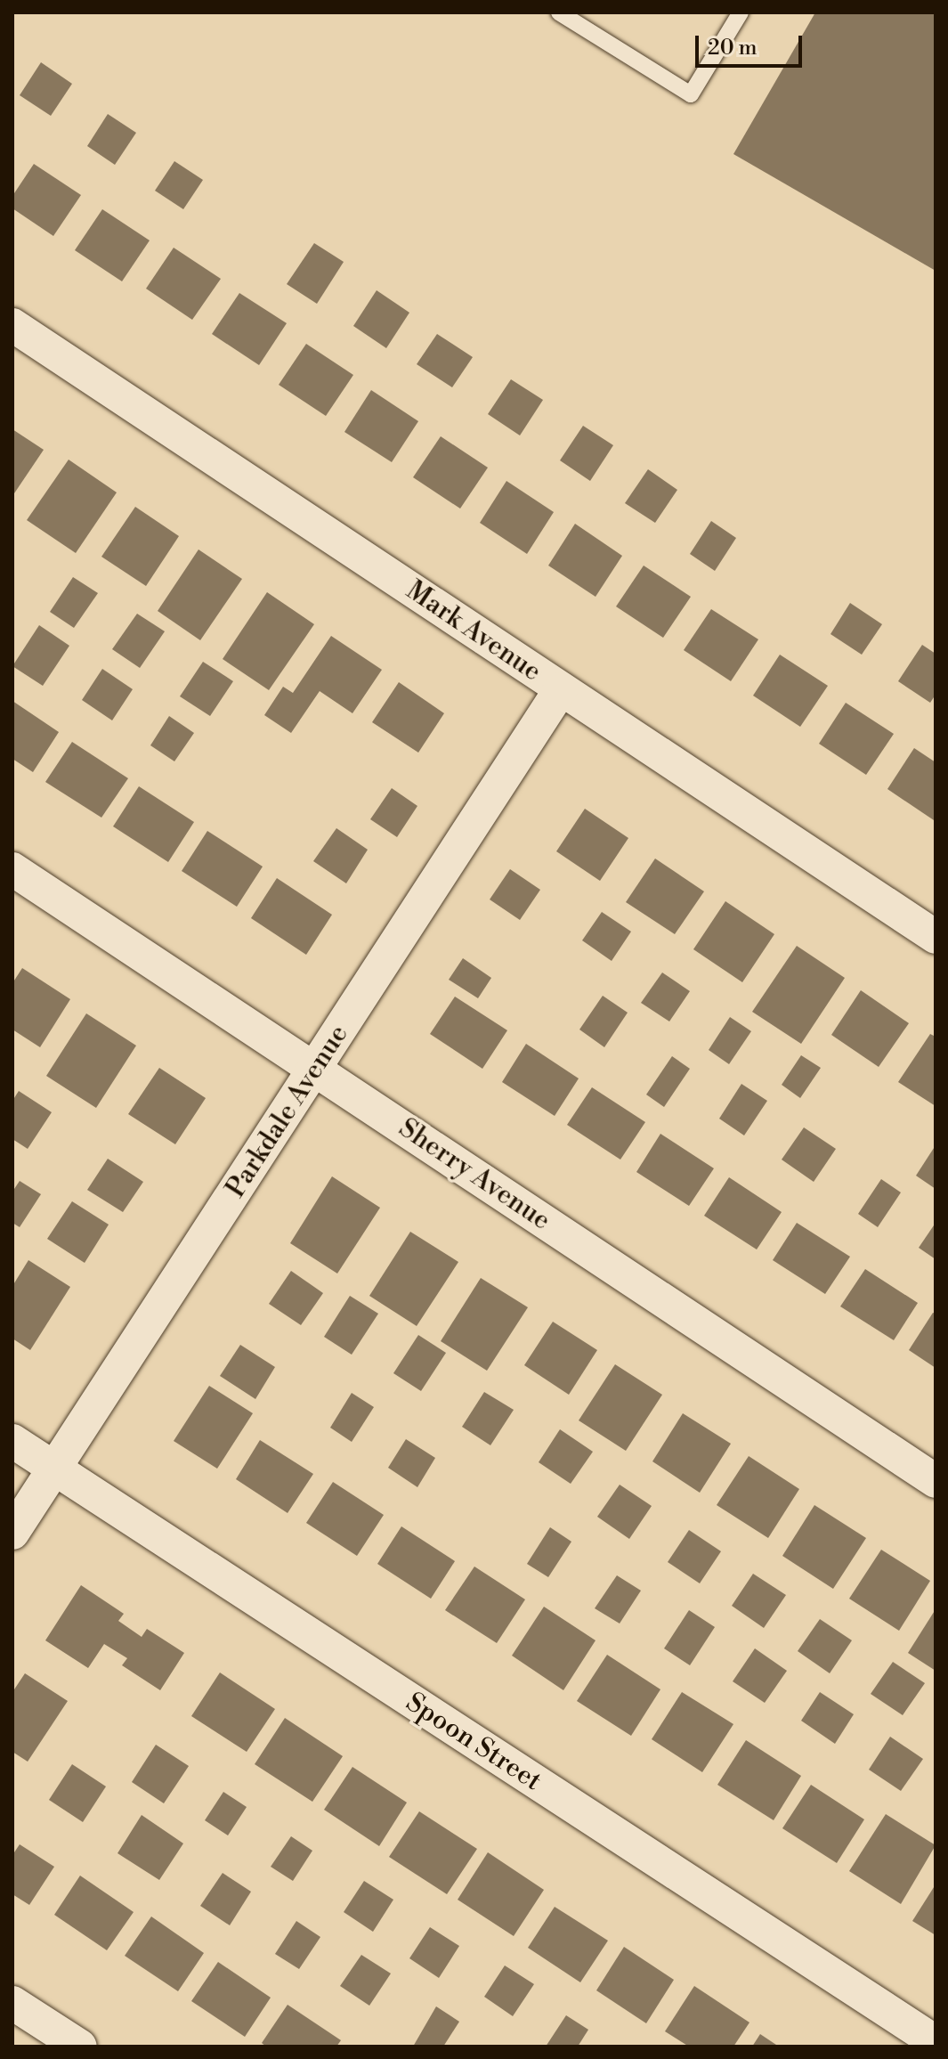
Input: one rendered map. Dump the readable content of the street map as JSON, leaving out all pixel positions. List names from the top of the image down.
{
  "streets": {
    "street": [
      "Mark Avenue",
      "Parkdale Avenue",
      "Sherry Avenue",
      "Spoon Street"
    ]
  },
  "crossings": [
    ["Mark Avenue", "Parkdale Avenue"],
    ["Parkdale Avenue", "Sherry Avenue"],
    ["Parkdale Avenue", "Spoon Street"]
  ],
  "scale_bar": "20 m"
}
